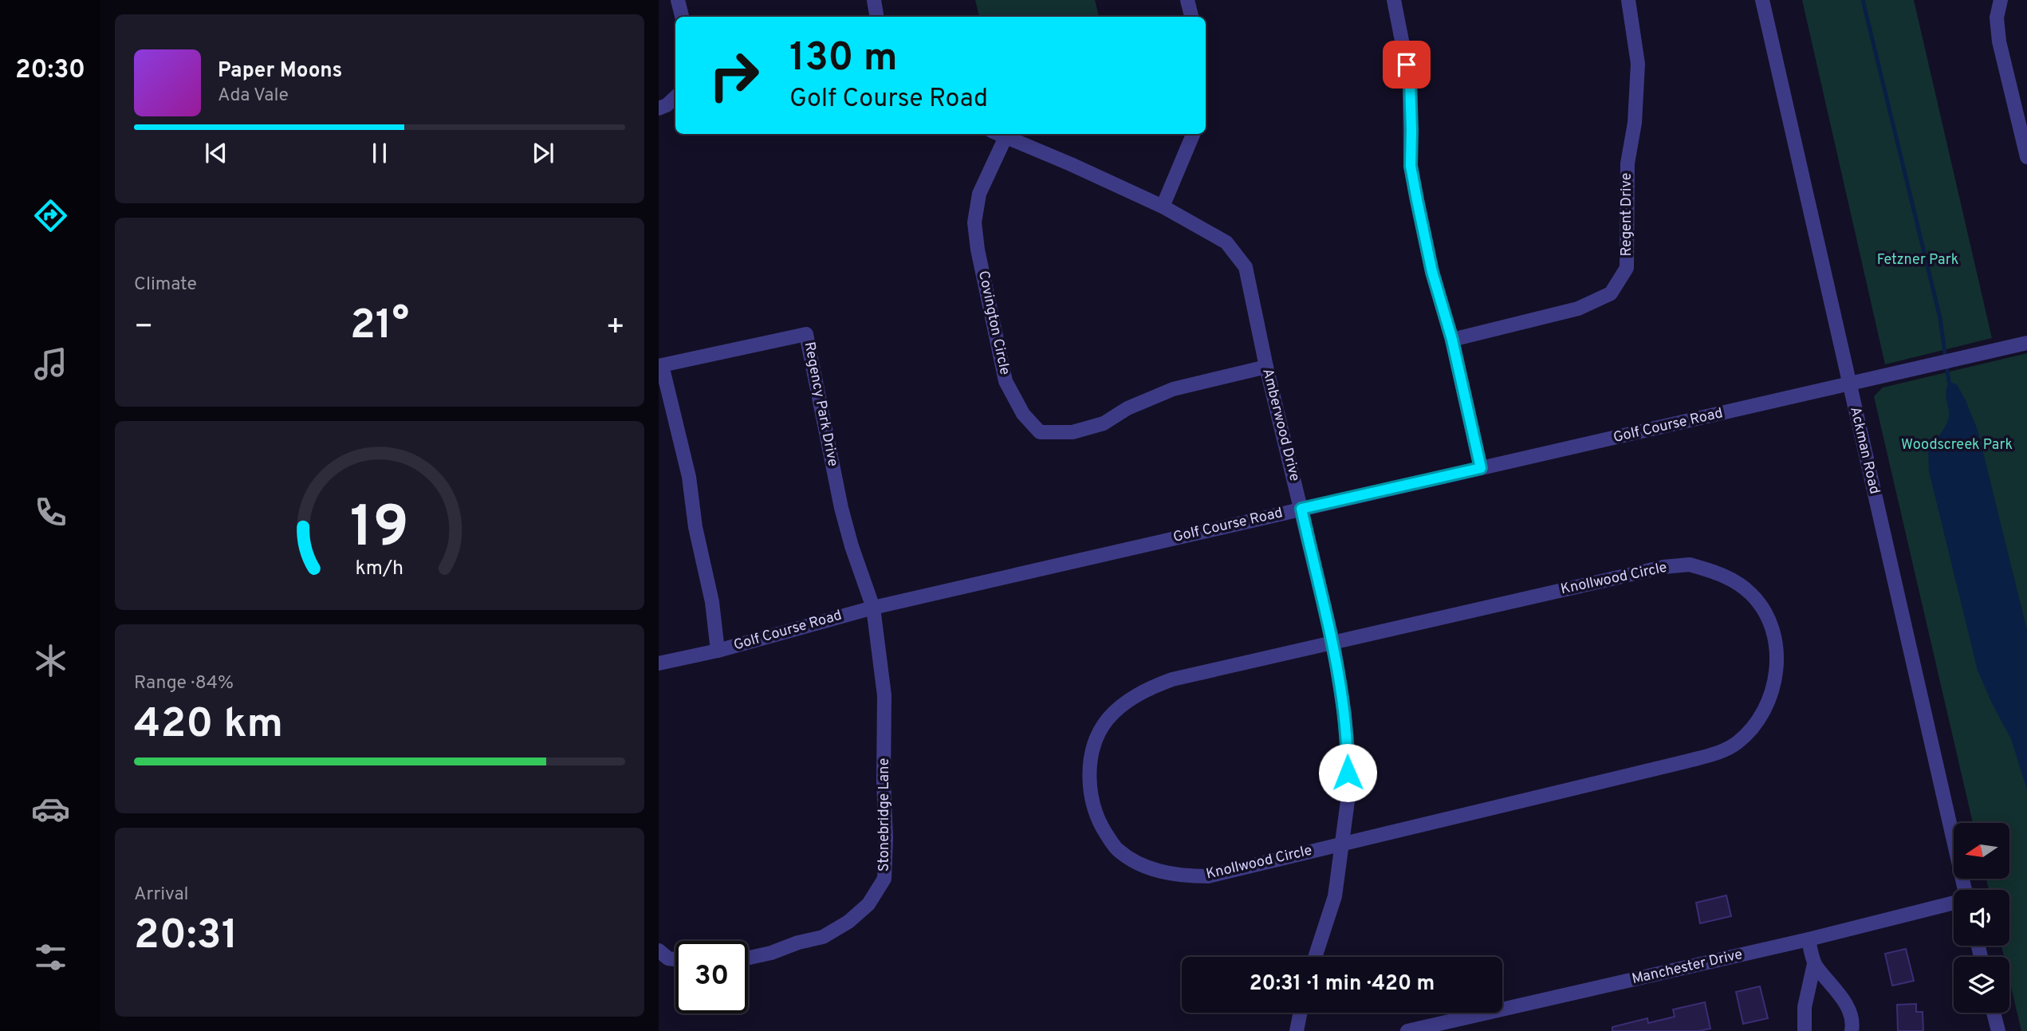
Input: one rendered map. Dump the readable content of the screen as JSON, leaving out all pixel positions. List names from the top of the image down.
{
  "streets": {
    "street": [
      "Regent Drive",
      "Covington Circle",
      "Regency Park Drive",
      "Amberwood Drive",
      "Golf Course Road",
      "Ackman Road",
      "Knollwood Circle",
      "Stonebridge Lane",
      "Manchester Drive"
    ]
  },
  "crossings": [
    ["Covington Circle", "Amberwood Drive"],
    ["Regency Park Drive", "Golf Course Road"],
    ["Regency Park Drive", "Stonebridge Lane"],
    ["Amberwood Drive", "Golf Course Road"],
    ["Amberwood Drive", "Knollwood Circle"],
    ["Golf Course Road", "Ackman Road"],
    ["Golf Course Road", "Stonebridge Lane"]
  ],
  "parks": ["Fetzner Park", "Woodscreek Park"],
  "north": "left",
  "page": {
    "tabs": "20:30",
    "turn": ["130 m", "Golf Course Road"],
    "song": ["Paper Moons", "Ada Vale"],
    "tile": [
      "Climate",
      ["Range · 84%", "420 km"],
      ["Arrival", "20:31"]
    ],
    "heat": ["−", "21°", "+"],
    "limit": "30",
    "trip": "20:31 · 1 min · 420 m",
    "gauge": ["19", "km/h"]
  }
}
